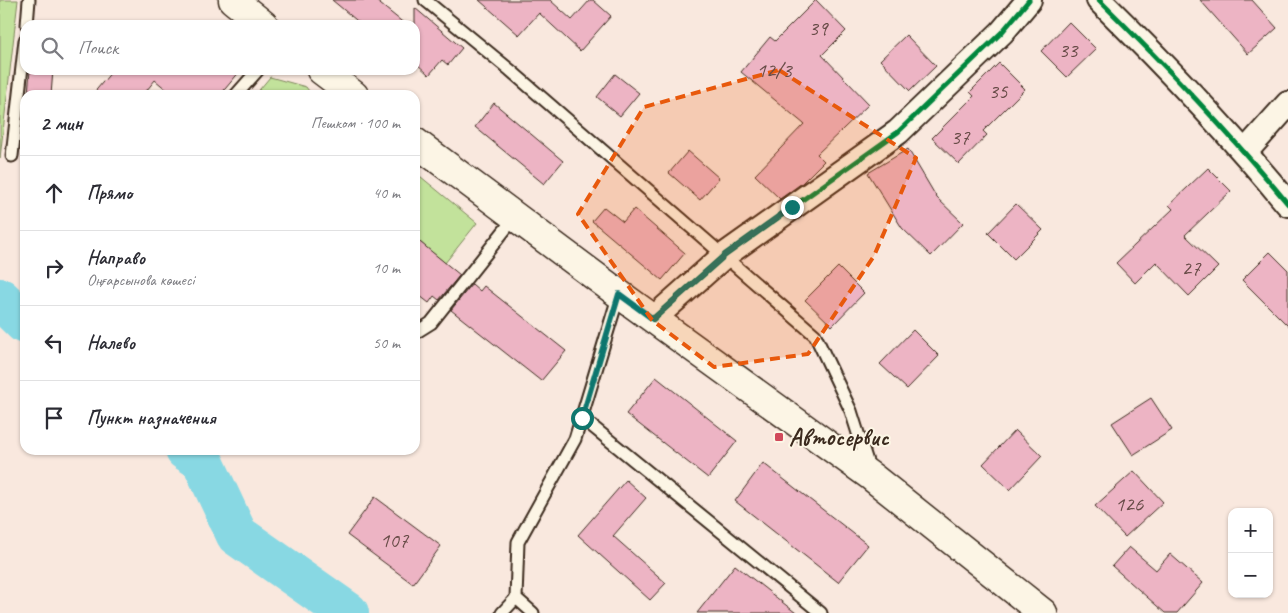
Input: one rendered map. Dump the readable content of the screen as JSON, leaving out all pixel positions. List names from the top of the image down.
{
  "places": {
    "transit": ["Автосервис"]
  },
  "house_numbers": [
    "39",
    "33",
    "12/3",
    "35",
    "37",
    "27",
    "126",
    "107"
  ],
  "page": {
    "search": "Поиск",
    "heading": ["2 мин", "Пешком · 100 m"],
    "list": [
      ["Прямо", "40 m"],
      ["Направо", "Оңғарсынова көшесі", "10 m"],
      ["Налево", "50 m"],
      "Пункт назначения"
    ],
    "map_buttons": ["+", "−"]
  }
}
